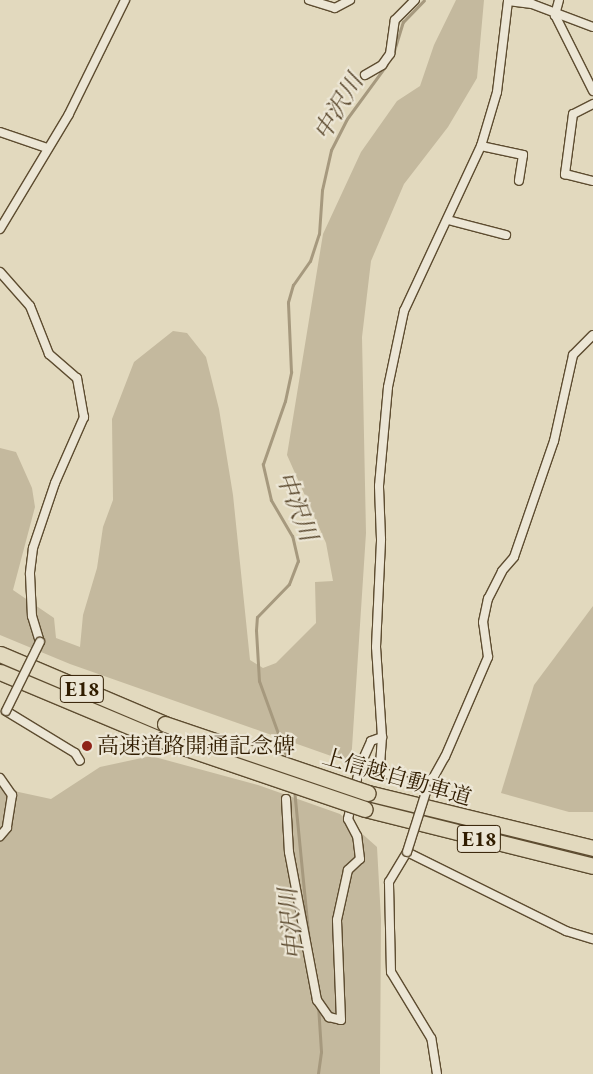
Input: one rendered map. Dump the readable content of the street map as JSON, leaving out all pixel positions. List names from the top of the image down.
{
  "streets": {
    "highway": ["E18", "上信越自動車道"]
  },
  "water": ["中沢川"],
  "places": ["高速道路開通記念碑"]
}
